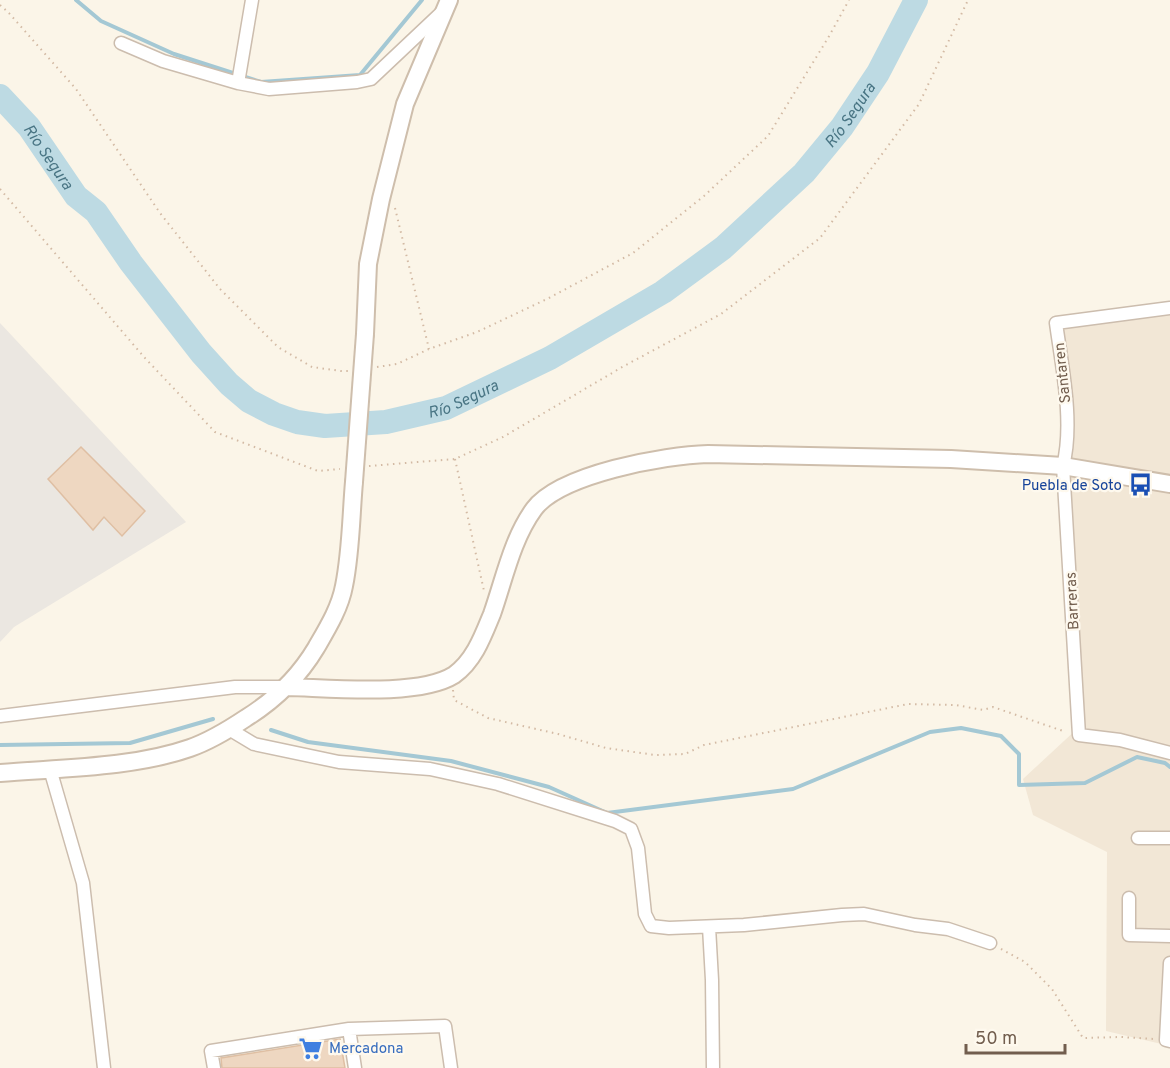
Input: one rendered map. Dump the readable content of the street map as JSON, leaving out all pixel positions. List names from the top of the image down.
{
  "streets": {
    "street": ["Santaren", "Barreras"]
  },
  "crossings": [
    ["Santaren", "Barreras"]
  ],
  "water": ["Río Segura"],
  "places": {
    "bus stop": ["Puebla de Soto"],
    "supermarket": ["Mercadona"]
  },
  "scale_bar": "50 m"
}
